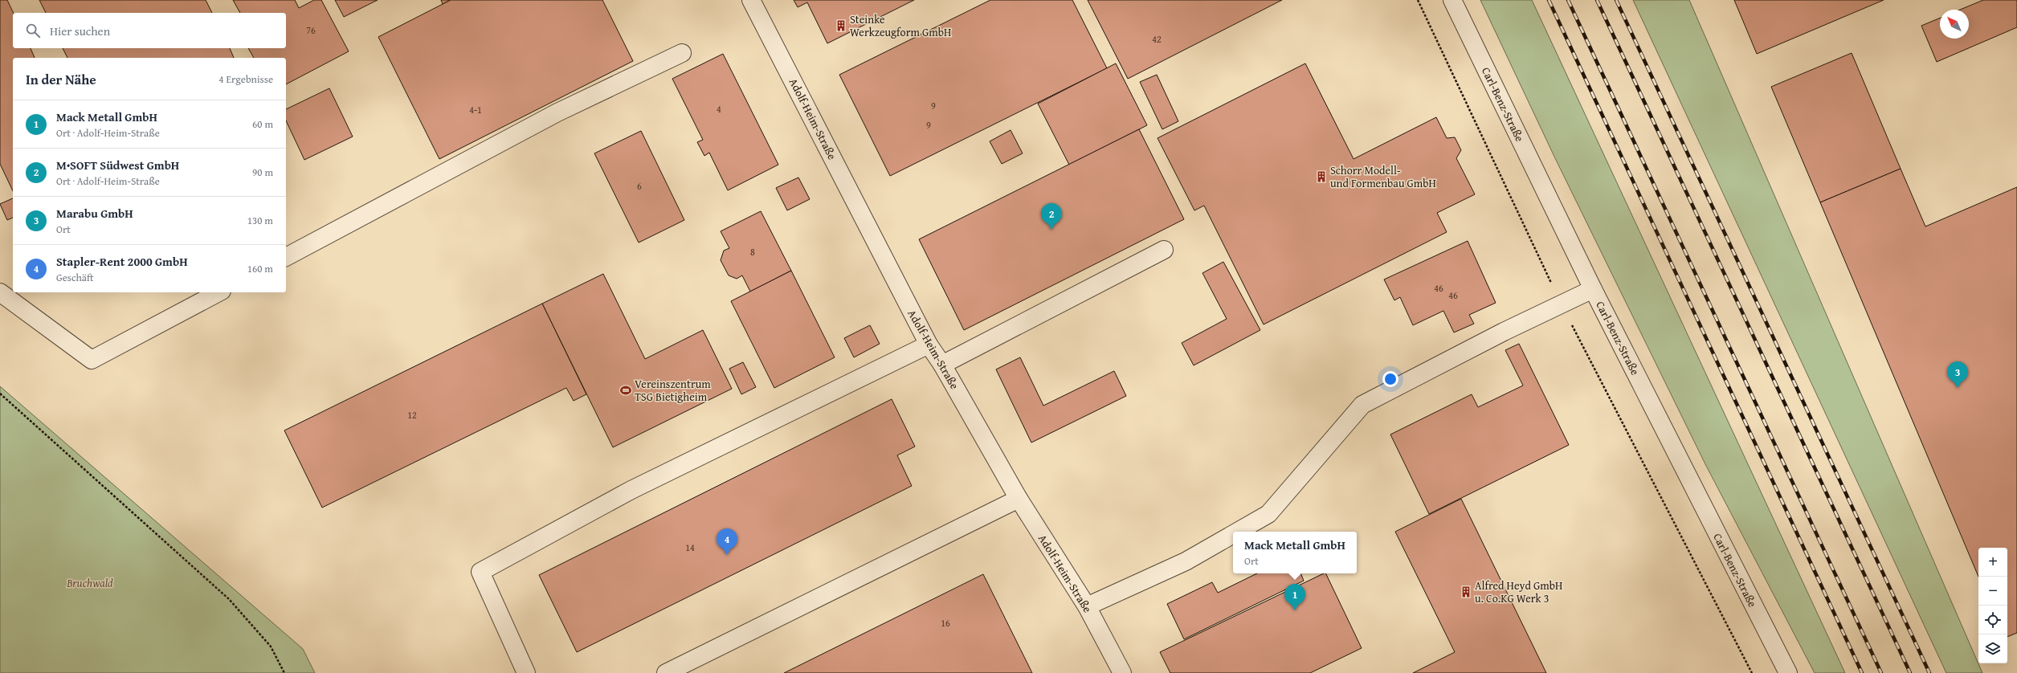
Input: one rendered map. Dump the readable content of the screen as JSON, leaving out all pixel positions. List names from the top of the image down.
{
  "streets": {
    "street": ["Carl-Benz-Straße", "Adolf-Heim-Straße"]
  },
  "parks": ["Bruchwald"],
  "places": {
    "building": ["Steinke Werkzeugform GmbH", "Schorr Modell- und Formenbau GmbH", "Alfred Heyd GmbH u. Co.KG Werk 3"],
    "sports": ["Vereinszentrum TSG Bietigheim"]
  },
  "house_numbers": [
    "76",
    "42",
    "9",
    "4",
    "4-1",
    "9",
    "6",
    "8",
    "46",
    "46",
    "12",
    "14",
    "16"
  ],
  "north": "top left",
  "page": {
    "search": "Hier suchen",
    "heading": ["In der Nähe", "4 Ergebnisse"],
    "list": [
      {
        "mark": "1",
        "name": "Mack Metall GmbH",
        "note": "Ort · Adolf-Heim-Straße",
        "value": "60 m"
      },
      {
        "mark": "2",
        "name": "M•SOFT Südwest GmbH",
        "note": "Ort · Adolf-Heim-Straße",
        "value": "90 m"
      },
      {
        "mark": "3",
        "name": "Marabu GmbH",
        "note": "Ort",
        "value": "130 m"
      },
      {
        "mark": "4",
        "name": "Stapler-Rent 2000 GmbH",
        "note": "Geschäft",
        "value": "160 m"
      }
    ],
    "pins": [
      "2",
      "3",
      "4",
      "1"
    ],
    "popup": ["Mack Metall GmbH", "Ort"],
    "map_buttons": ["+", "−"]
  }
}
